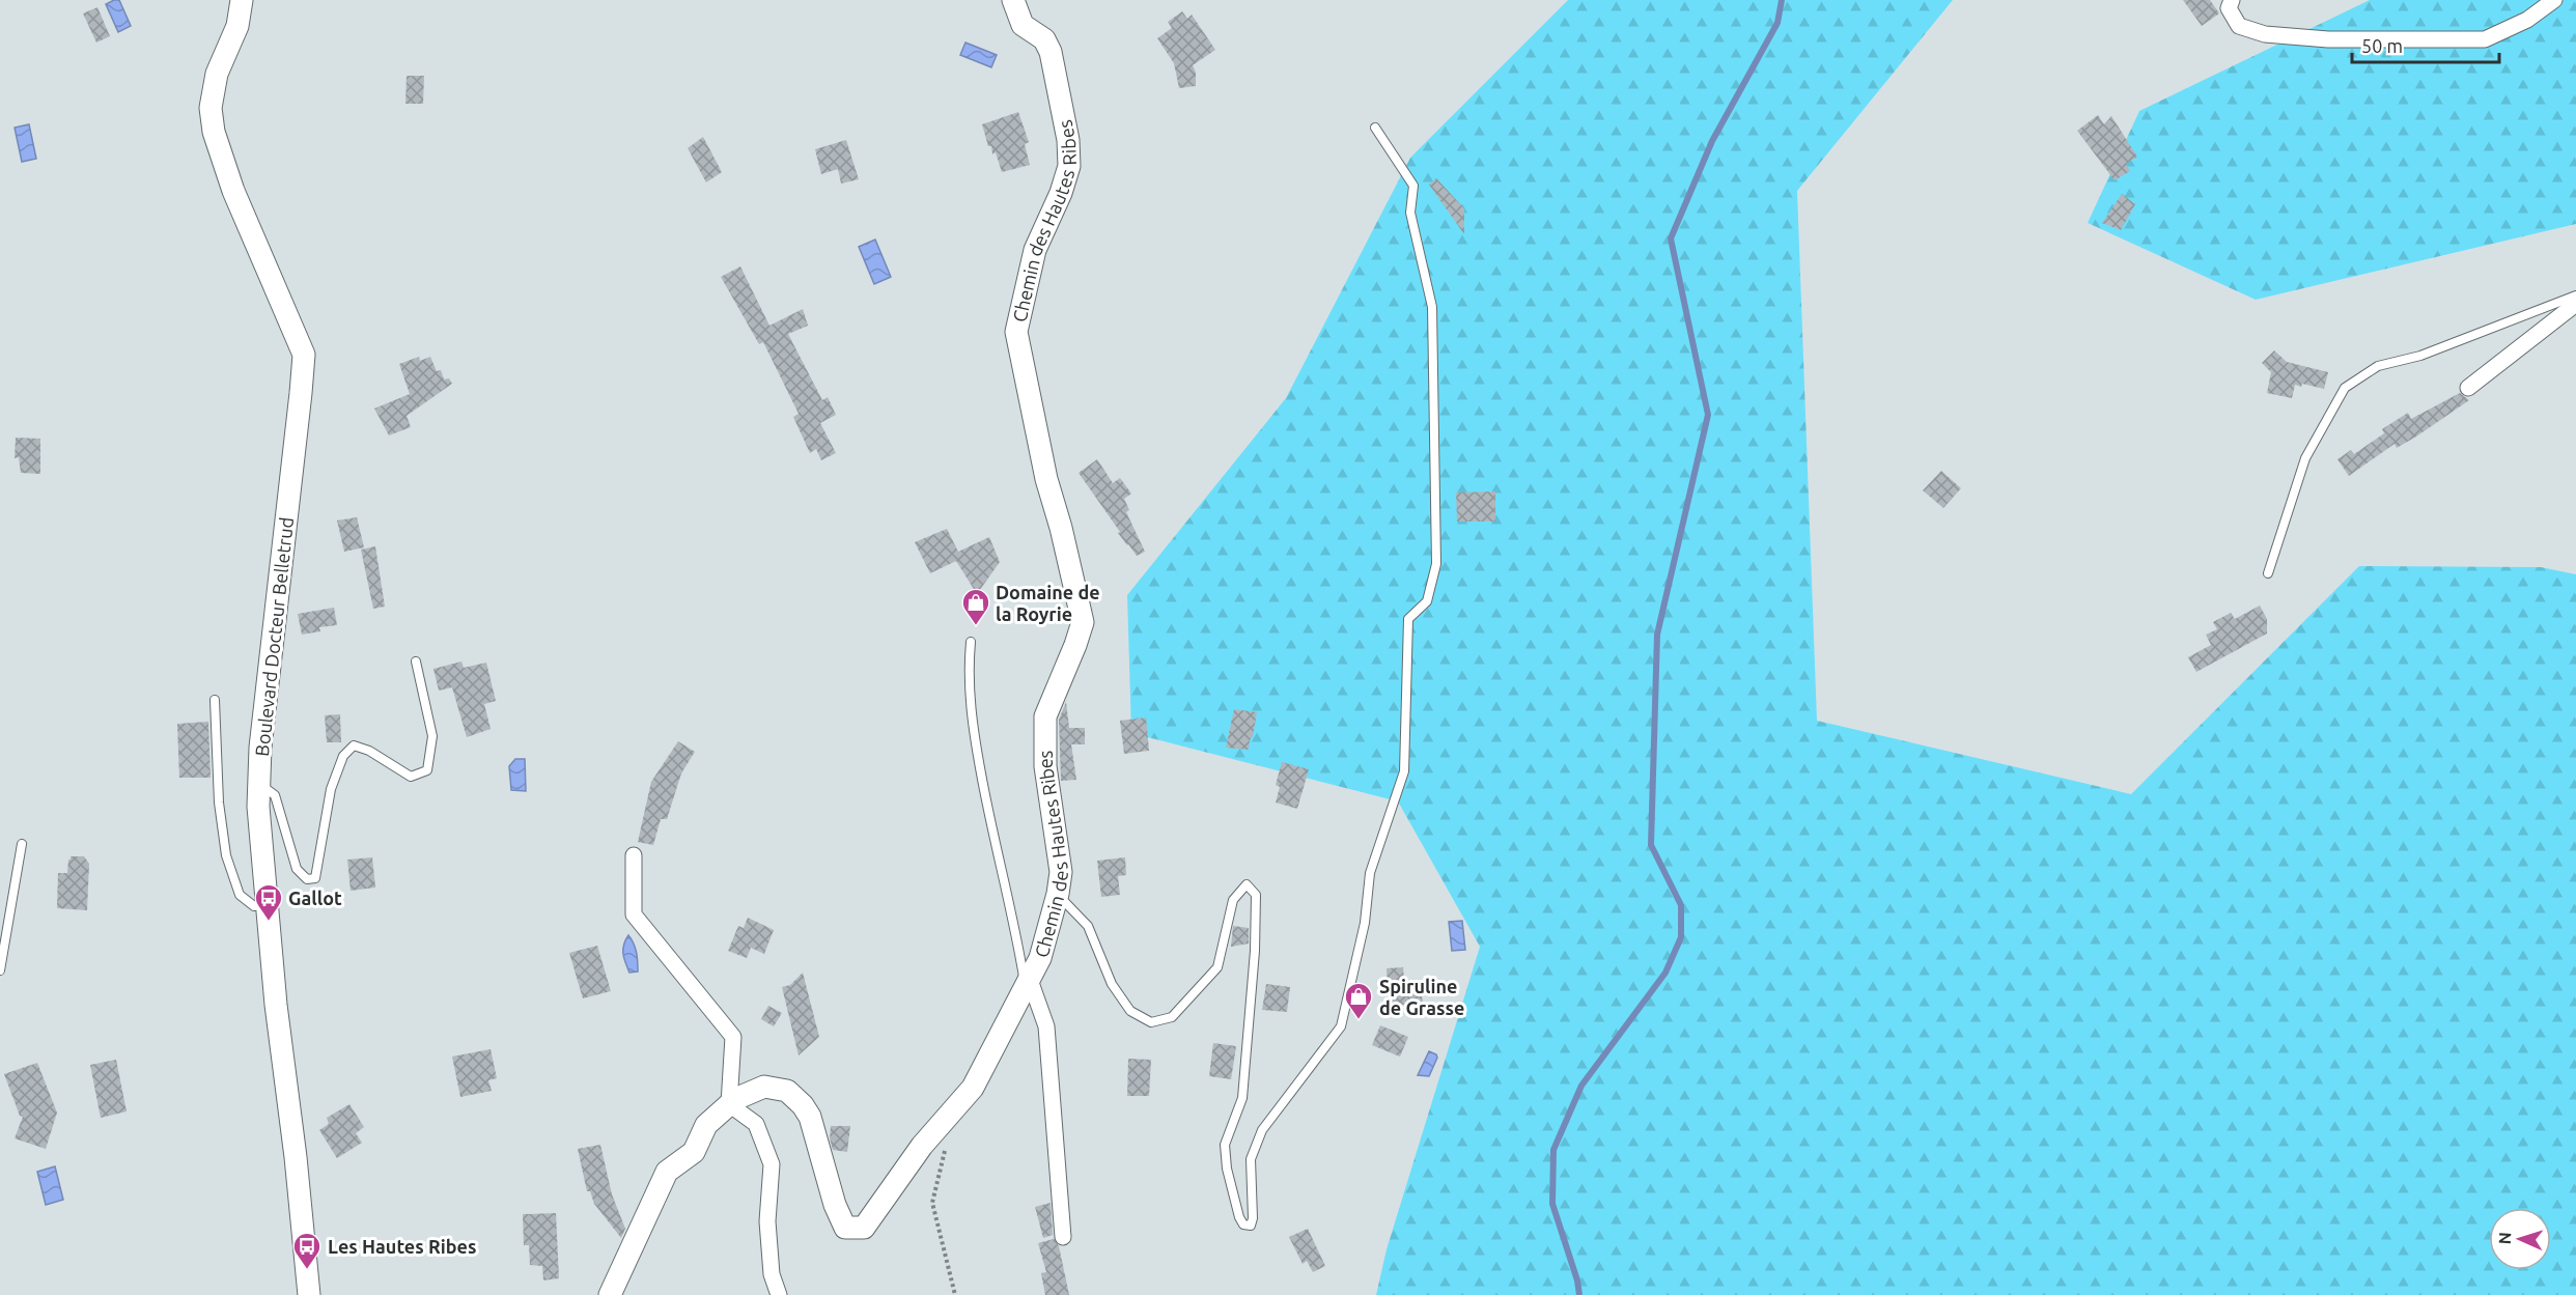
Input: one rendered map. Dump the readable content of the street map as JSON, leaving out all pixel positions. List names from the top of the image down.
{
  "streets": {
    "street": ["Chemin des Hautes Ribes", "Boulevard Docteur Belletrud"]
  },
  "places": {
    "shop": ["Domaine de la Royrie", "Spiruline de Grasse"],
    "bus stop": ["Gallot", "Les Hautes Ribes"]
  },
  "scale_bar": "50 m",
  "north": "left"
}
